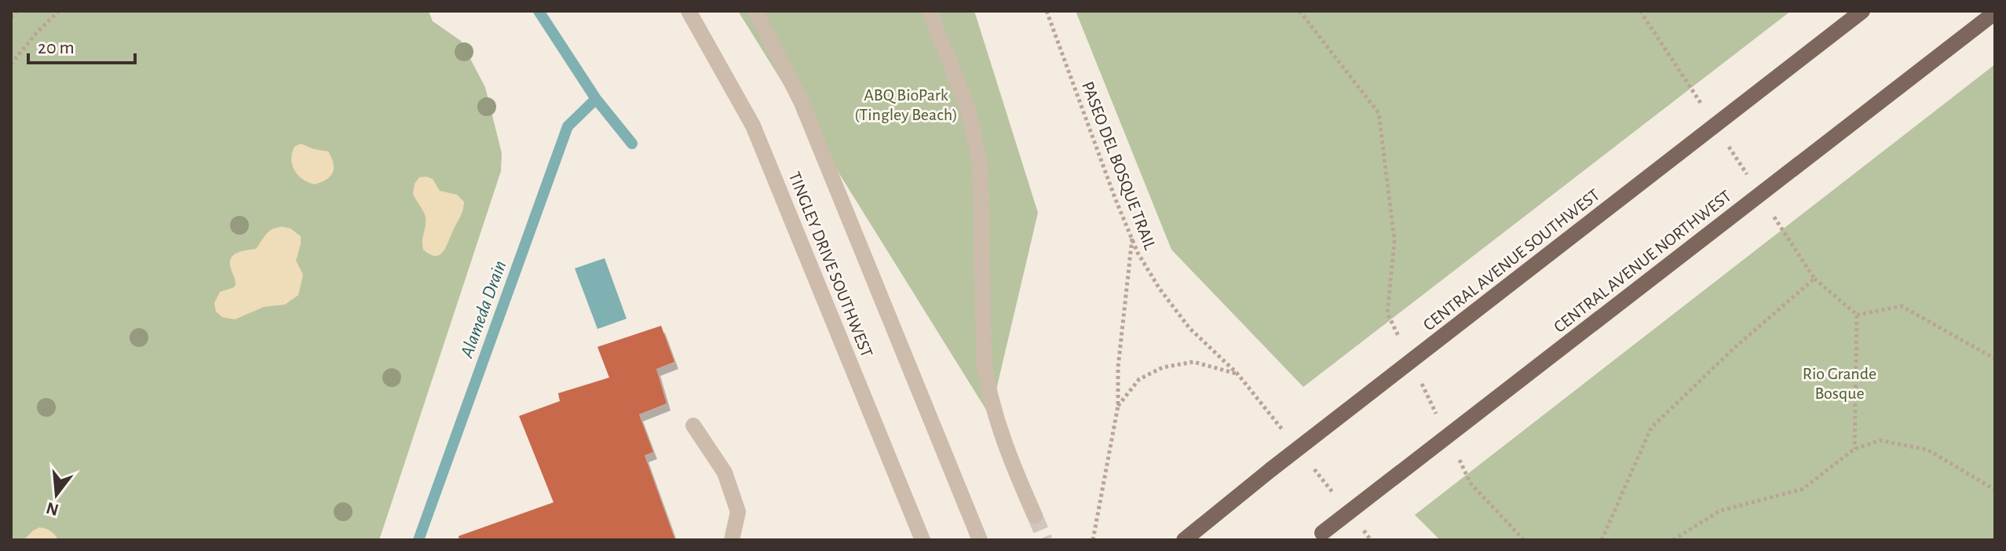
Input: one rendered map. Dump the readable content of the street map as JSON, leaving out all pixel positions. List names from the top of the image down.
{
  "streets": {
    "main road": ["CENTRAL AVENUE SOUTHWEST", "CENTRAL AVENUE NORTHWEST"],
    "street": ["TINGLEY DRIVE SOUTHWEST"],
    "path": ["PASEO DEL BOSQUE TRAIL"]
  },
  "water": ["Alameda Drain"],
  "parks": ["ABQ BioPark (Tingley Beach)", "Rio Grande Bosque"],
  "scale_bar": "20 m",
  "north": "bottom"
}
